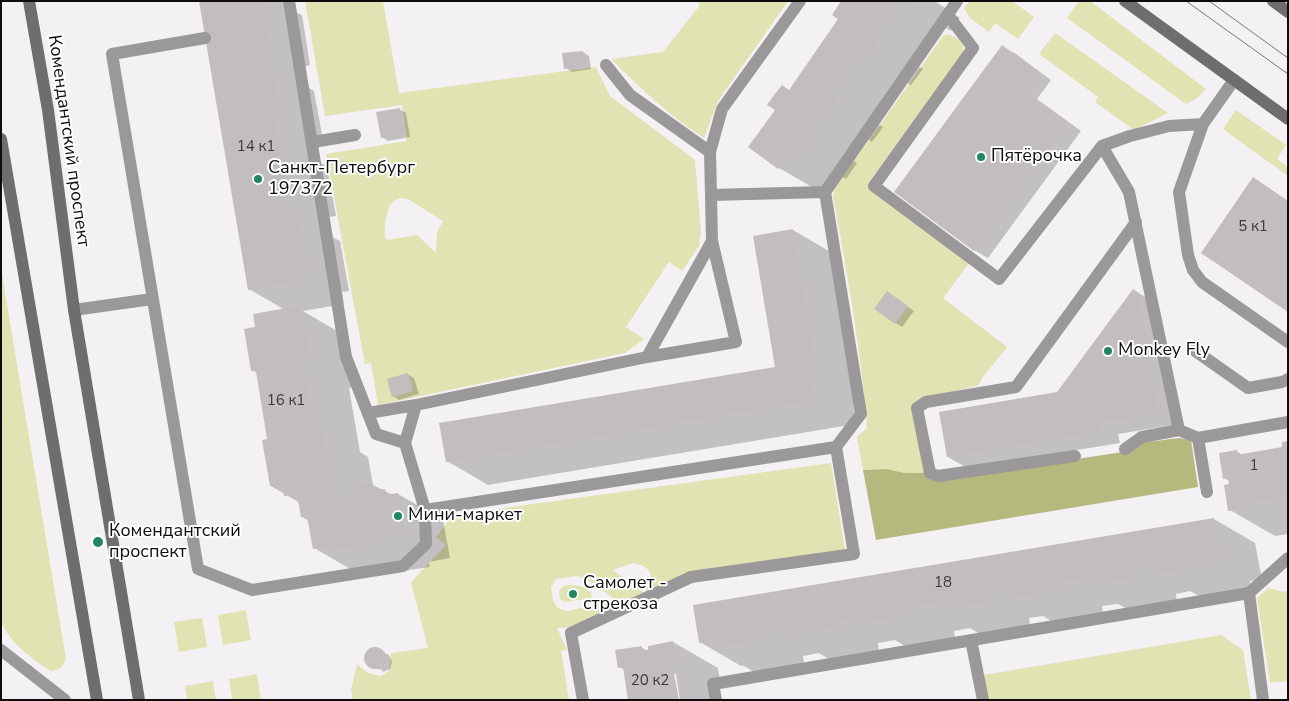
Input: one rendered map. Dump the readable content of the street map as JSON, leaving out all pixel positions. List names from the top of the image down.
{
  "streets": {
    "main road": ["Комендантский проспект"]
  },
  "places": [
    "Пятёрочка",
    "Санкт-Петербург 197372",
    "Monkey Fly",
    "Мини-маркет",
    "Комендантский проспект",
    "Самолет - стрекоза"
  ],
  "house_numbers": [
    "14 к1",
    "5 к1",
    "16 к1",
    "1",
    "18",
    "20 к2"
  ]
}
